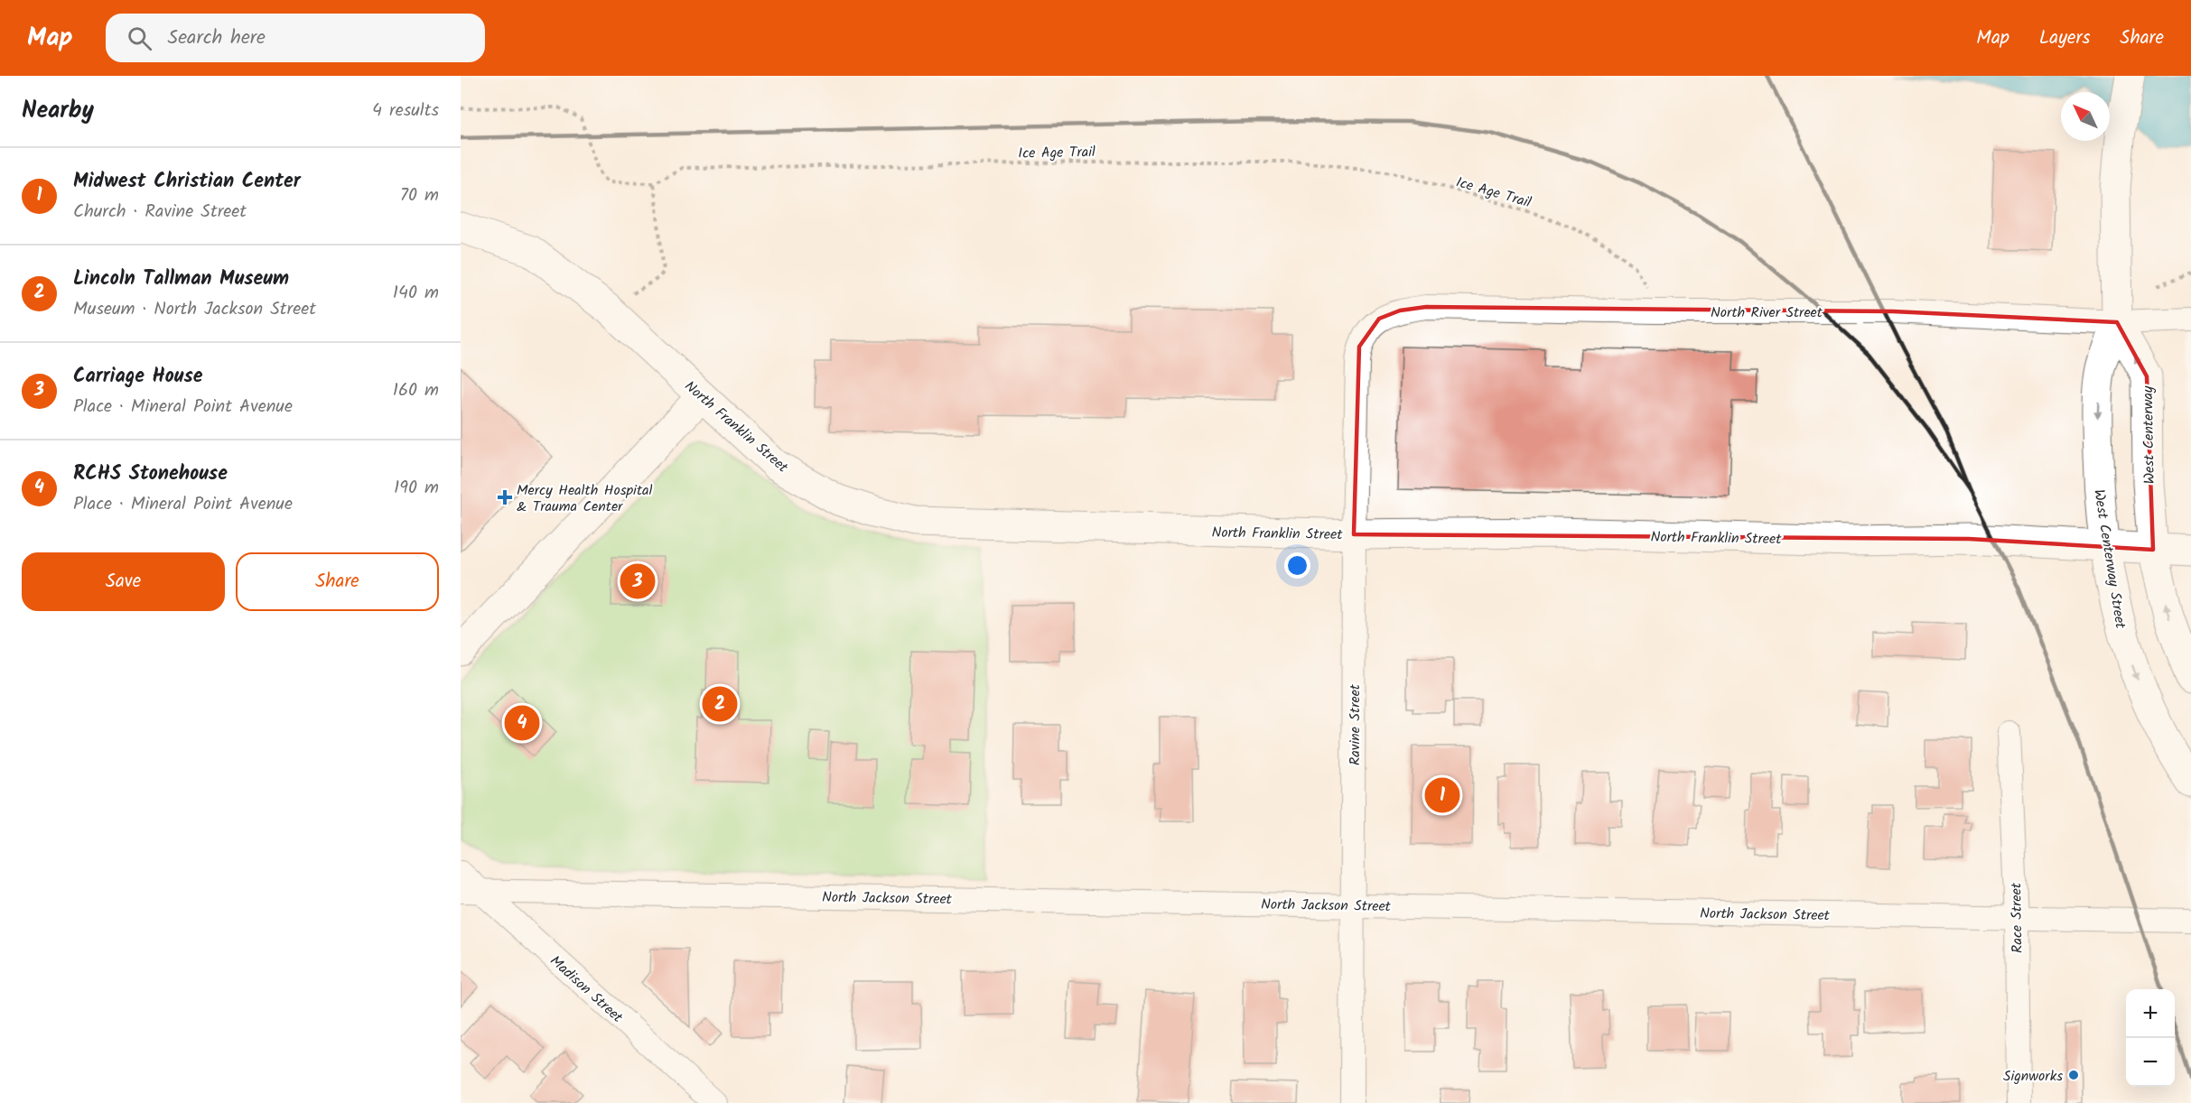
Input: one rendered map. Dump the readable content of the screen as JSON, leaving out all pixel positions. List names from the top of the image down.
{
  "streets": {
    "main road": ["North Franklin Street", "West Centerway", "West Centerway Street"],
    "street": [
      "North River Street",
      "Ravine Street",
      "North Jackson Street",
      "Race Street",
      "Madison Street"
    ],
    "path": ["Ice Age Trail"]
  },
  "crossings": [
    ["Ice Age Trail", "North River Street"],
    ["North River Street", "West Centerway"],
    ["North River Street", "West Centerway Street"],
    ["North River Street", "Ravine Street"],
    ["North Franklin Street", "West Centerway"],
    ["North Franklin Street", "West Centerway Street"],
    ["North Franklin Street", "Ravine Street"],
    ["West Centerway", "West Centerway Street"],
    ["Ravine Street", "North Jackson Street"],
    ["North Jackson Street", "Race Street"],
    ["North Jackson Street", "Madison Street"]
  ],
  "one_way": ["West Centerway", "West Centerway Street"],
  "places": {
    "health": ["Mercy Health Hospital & Trauma Center"],
    "other": ["Signworks"]
  },
  "north": "top left",
  "page": {
    "header": "Map",
    "search": "Search here",
    "nav": ["Map", "Layers", "Share"],
    "heading": ["Nearby", "4 results"],
    "list": [
      {
        "mark": "1",
        "name": "Midwest Christian Center",
        "note": "Church · Ravine Street",
        "value": "70 m"
      },
      {
        "mark": "2",
        "name": "Lincoln Tallman Museum",
        "note": "Museum · North Jackson Street",
        "value": "140 m"
      },
      {
        "mark": "3",
        "name": "Carriage House",
        "note": "Place · Mineral Point Avenue",
        "value": "160 m"
      },
      {
        "mark": "4",
        "name": "RCHS Stonehouse",
        "note": "Place · Mineral Point Avenue",
        "value": "190 m"
      }
    ],
    "buttons": ["Save", "Share"],
    "pins": [
      "3",
      "2",
      "4",
      "1"
    ],
    "map_buttons": ["+", "−"]
  }
}
